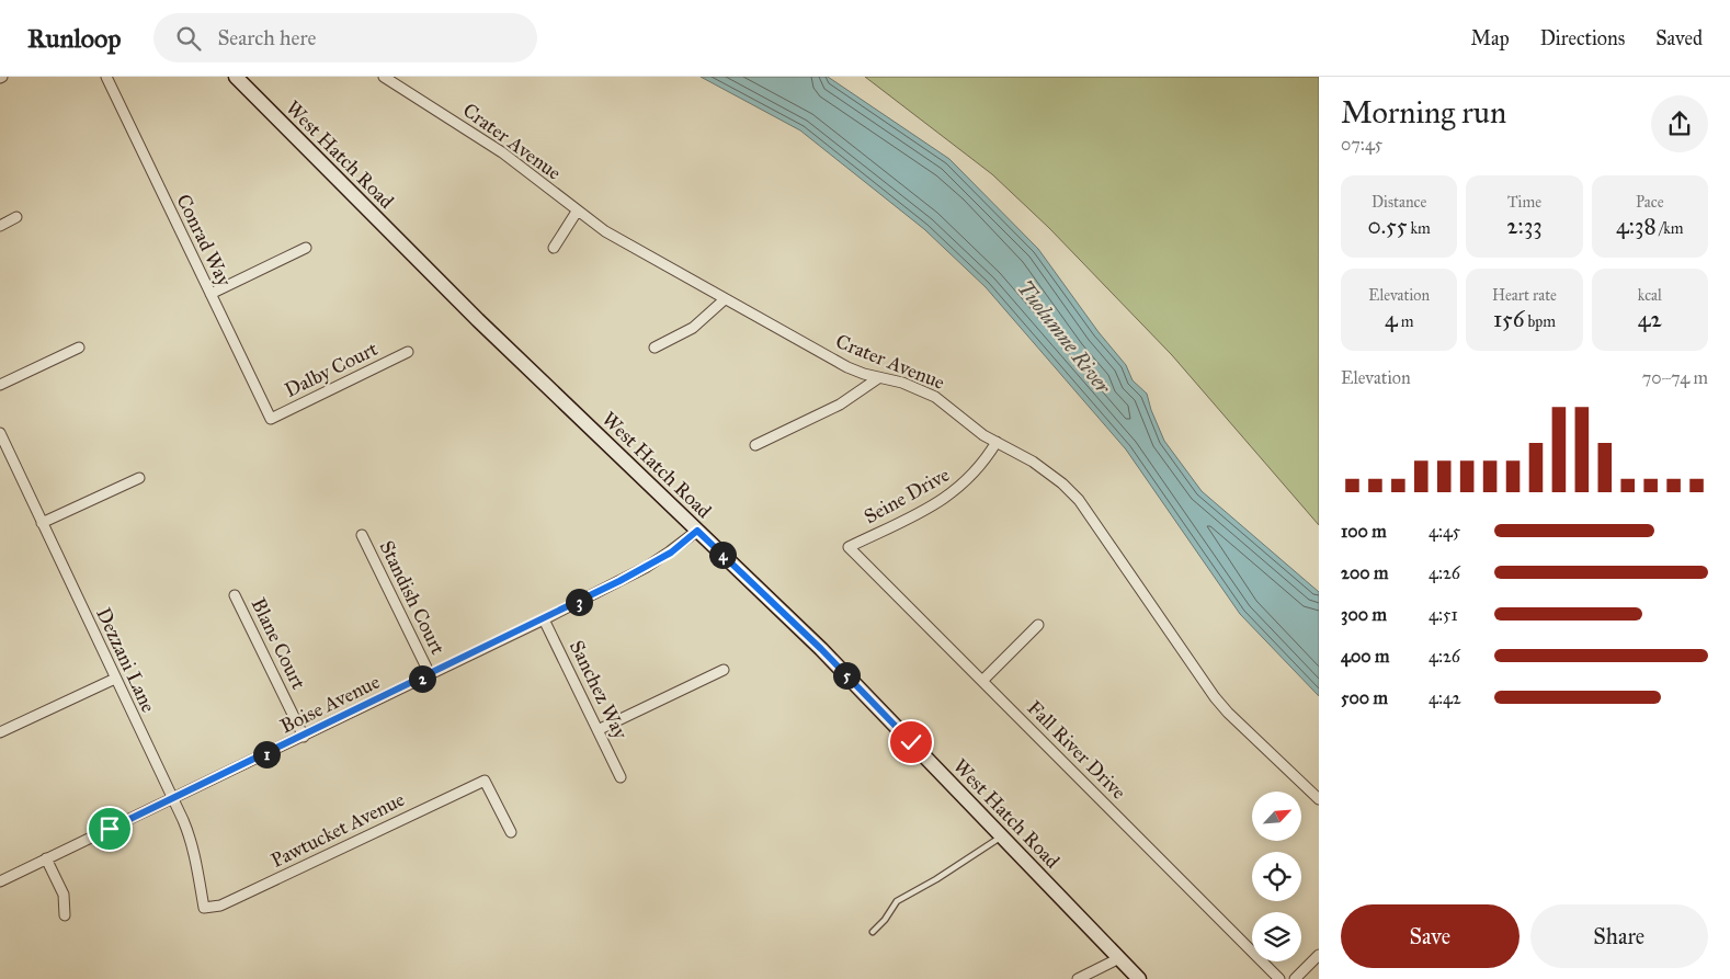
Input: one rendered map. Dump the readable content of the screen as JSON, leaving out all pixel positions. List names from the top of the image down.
{
  "streets": {
    "main road": ["West Hatch Road"],
    "street": [
      "Crater Avenue",
      "Conrad Way",
      "Dalby Court",
      "Seine Drive",
      "Standish Court",
      "Blane Court",
      "Dezzani Lane",
      "Sanchez Way",
      "Boise Avenue",
      "Fall River Drive",
      "Pawtucket Avenue"
    ]
  },
  "crossings": [
    ["Crater Avenue", "Seine Drive"],
    ["West Hatch Road", "Boise Avenue"],
    ["Conrad Way", "Dalby Court"],
    ["Seine Drive", "Fall River Drive"],
    ["Standish Court", "Boise Avenue"],
    ["Blane Court", "Boise Avenue"],
    ["Dezzani Lane", "Boise Avenue"],
    ["Dezzani Lane", "Pawtucket Avenue"],
    ["Sanchez Way", "Boise Avenue"]
  ],
  "water": ["Tuolumne River"],
  "north": "top right",
  "page": {
    "header": "Runloop",
    "search": "Search here",
    "nav": ["Map", "Directions", "Saved"],
    "heading": ["Morning run", "07:45"],
    "stats": [
      ["Distance", "0.55 km"],
      ["Time", "2:33"],
      ["Pace", "4:38 /km"],
      ["Elevation", "4 m"],
      ["Heart rate", "156 bpm"],
      ["kcal", "42"]
    ],
    "chart": ["Elevation", "70–74 m"],
    "list": [
      {
        "name": "100 m",
        "note": "4:45"
      },
      {
        "name": "200 m",
        "note": "4:26"
      },
      {
        "name": "300 m",
        "note": "4:51"
      },
      {
        "name": "400 m",
        "note": "4:26"
      },
      {
        "name": "500 m",
        "note": "4:42"
      }
    ],
    "pins": [
      "4",
      "3",
      "5",
      "2",
      "1"
    ],
    "buttons": ["Save", "Share"]
  }
}
